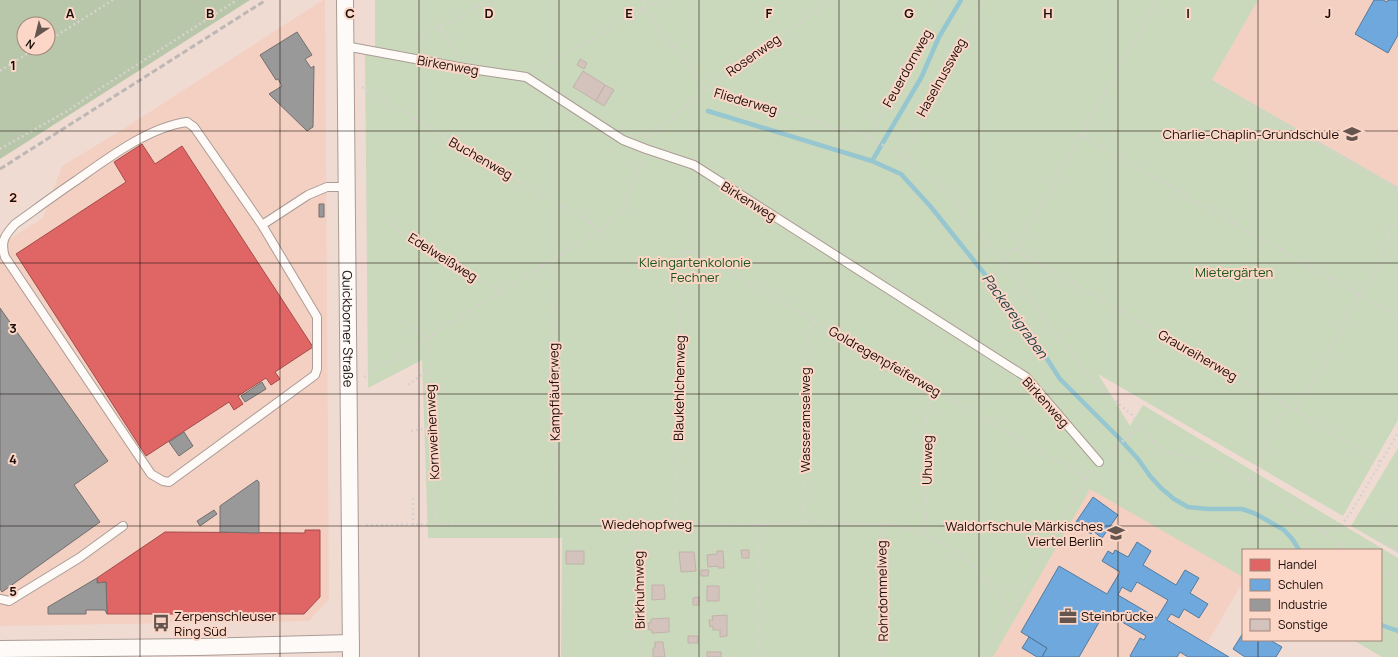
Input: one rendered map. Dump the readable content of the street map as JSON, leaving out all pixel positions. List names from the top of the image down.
{
  "streets": {
    "street": ["Quickborner Straße"],
    "lane": ["Birkenweg"],
    "path": [
      "Rosenweg",
      "Feuerdornweg",
      "Haselnussweg",
      "Fliederweg",
      "Buchenweg",
      "Edelweißweg",
      "Graureiherweg",
      "Goldregenpfeiferweg",
      "Blaukehlchenweg",
      "Kampfläuferweg",
      "Wasseramselweg",
      "Kornweihenweg",
      "Uhuweg",
      "Wiedehopfweg",
      "Birkhuhnweg",
      "Rohrdommelweg"
    ]
  },
  "crossings": [
    ["Rosenweg", "Birkenweg"],
    ["Rosenweg", "Fliederweg"],
    ["Rosenweg", "Buchenweg"],
    ["Rosenweg", "Edelweißweg"],
    ["Rosenweg", "Kampfläuferweg"],
    ["Rosenweg", "Kornweihenweg"],
    ["Birkenweg", "Quickborner Straße"],
    ["Feuerdornweg", "Fliederweg"],
    ["Haselnussweg", "Fliederweg"],
    ["Goldregenpfeiferweg", "Blaukehlchenweg"],
    ["Goldregenpfeiferweg", "Wasseramselweg"],
    ["Goldregenpfeiferweg", "Uhuweg"],
    ["Blaukehlchenweg", "Wiedehopfweg"],
    ["Kampfläuferweg", "Wiedehopfweg"],
    ["Wasseramselweg", "Wiedehopfweg"],
    ["Kornweihenweg", "Wiedehopfweg"],
    ["Uhuweg", "Wiedehopfweg"],
    ["Wiedehopfweg", "Birkhuhnweg"],
    ["Wiedehopfweg", "Rohrdommelweg"]
  ],
  "water": ["Packereigraben"],
  "parks": ["Kleingartenkolonie Fechner", "Mietergärten"],
  "places": {
    "school or university": ["Charlie-Chaplin-Grundschule", "Waldorfschule Märkisches Viertel Berlin"],
    "office": ["Steinbrücke"],
    "bus stop": ["Zerpenschleuser Ring Süd"]
  },
  "legend": [
    "Handel",
    "Schulen",
    "Industrie",
    "Sonstige"
  ],
  "north": "bottom left",
  "grid": {
    "columns": [
      "A",
      "B",
      "C",
      "D",
      "E",
      "F",
      "G",
      "H",
      "I",
      "J"
    ],
    "rows": [
      "1",
      "2",
      "3",
      "4",
      "5"
    ]
  }
}
